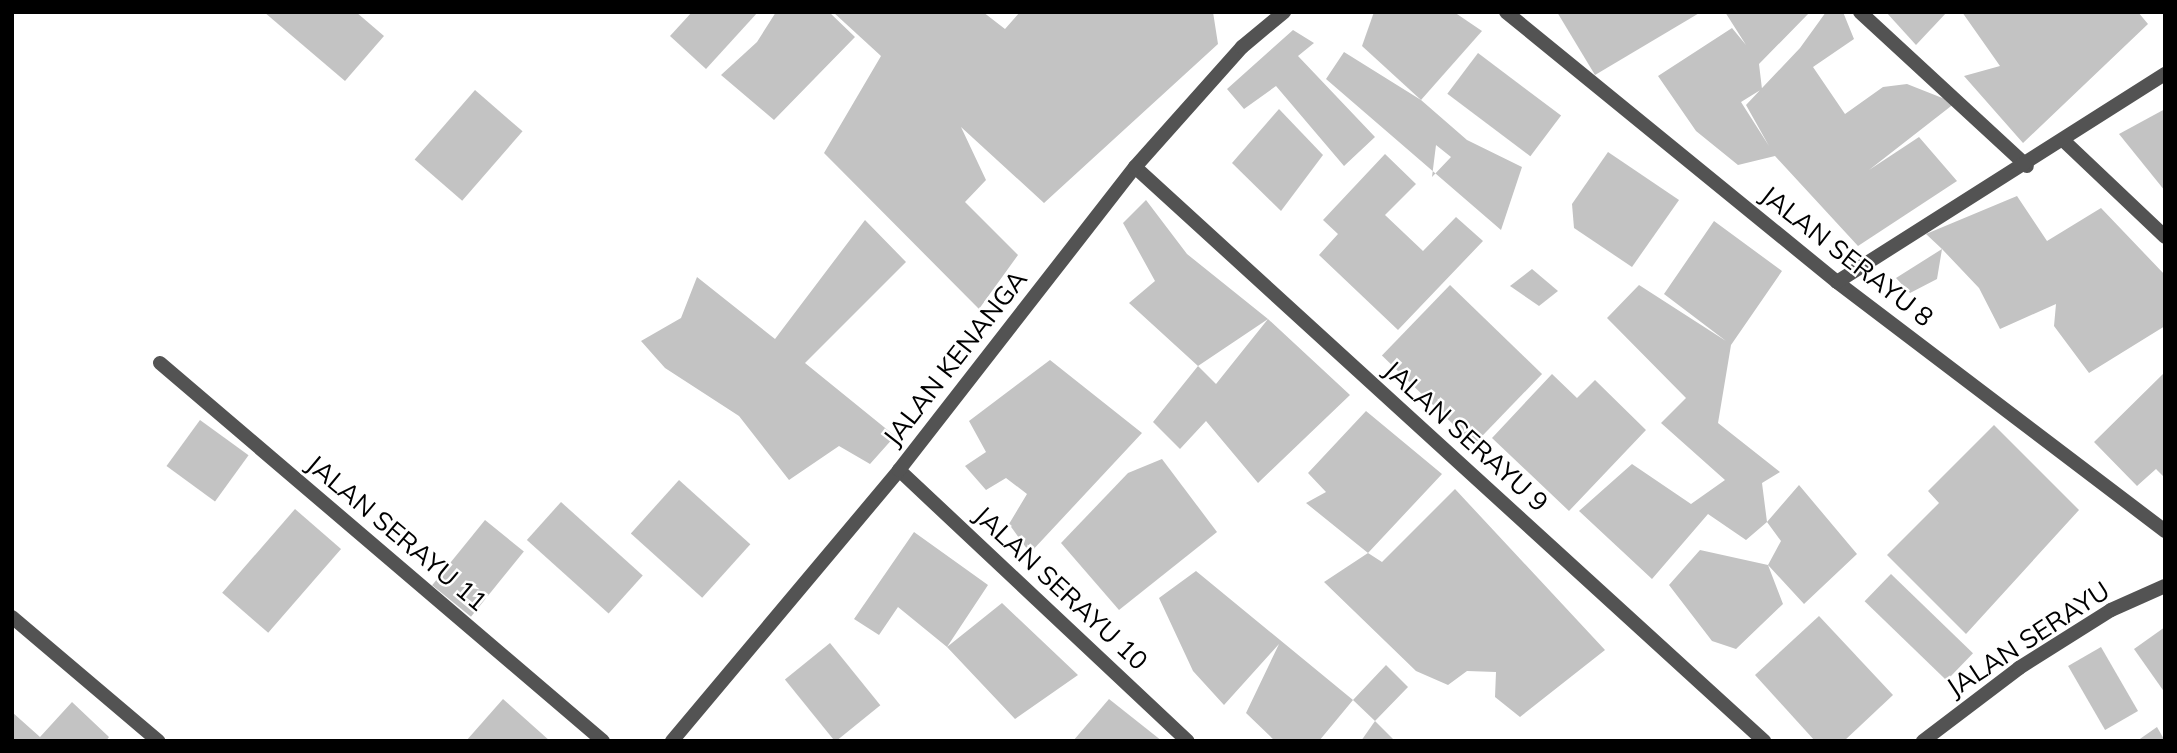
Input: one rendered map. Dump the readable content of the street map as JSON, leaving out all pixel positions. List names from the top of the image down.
{
  "streets": {
    "street": [
      "JALAN SERAYU 8",
      "JALAN KENANGA",
      "JALAN SERAYU 9",
      "JALAN SERAYU 11",
      "JALAN SERAYU 10",
      "JALAN SERAYU"
    ]
  },
  "crossings": [
    ["JALAN KENANGA", "JALAN SERAYU 9"],
    ["JALAN KENANGA", "JALAN SERAYU 10"]
  ]
}
